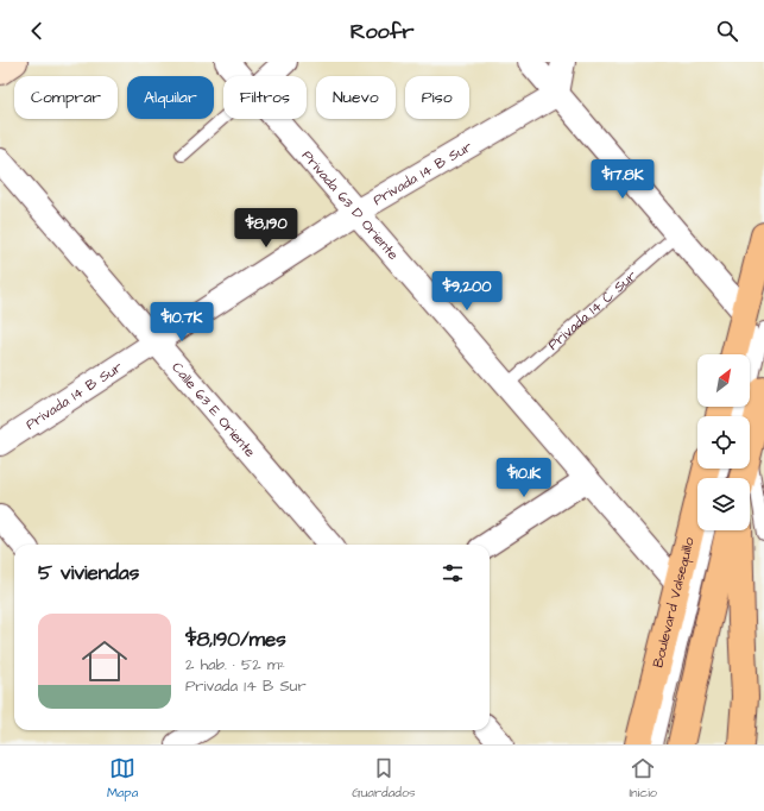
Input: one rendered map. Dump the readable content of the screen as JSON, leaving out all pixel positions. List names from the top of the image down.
{
  "streets": {
    "main road": ["Boulevard Valsequillo"],
    "street": ["Privada 14 B Sur", "Privada 63 D Oriente", "Calle 63 E Oriente"],
    "lane": ["Privada 14 C Sur"]
  },
  "crossings": [
    ["Privada 14 B Sur", "Privada 63 D Oriente"],
    ["Privada 14 B Sur", "Calle 63 E Oriente"],
    ["Privada 63 D Oriente", "Privada 14 C Sur"],
    ["Privada 63 D Oriente", "Boulevard Valsequillo"]
  ],
  "north": "top right",
  "page": {
    "header": "Roofr",
    "chip": [
      "Comprar",
      "Alquilar",
      "Filtros",
      "Nuevo",
      "Piso"
    ],
    "price": [
      "$17.8K",
      "$8,190",
      "$9,200",
      "$10.7K",
      "$10.1K"
    ],
    "heading": "5 viviendas",
    "list": [
      {
        "name": "$8,190/mes",
        "note": "2 hab. · 52 m² · Privada 14 B Sur"
      }
    ],
    "tabs": ["Mapa", "Guardados", "Inicio"]
  }
}
